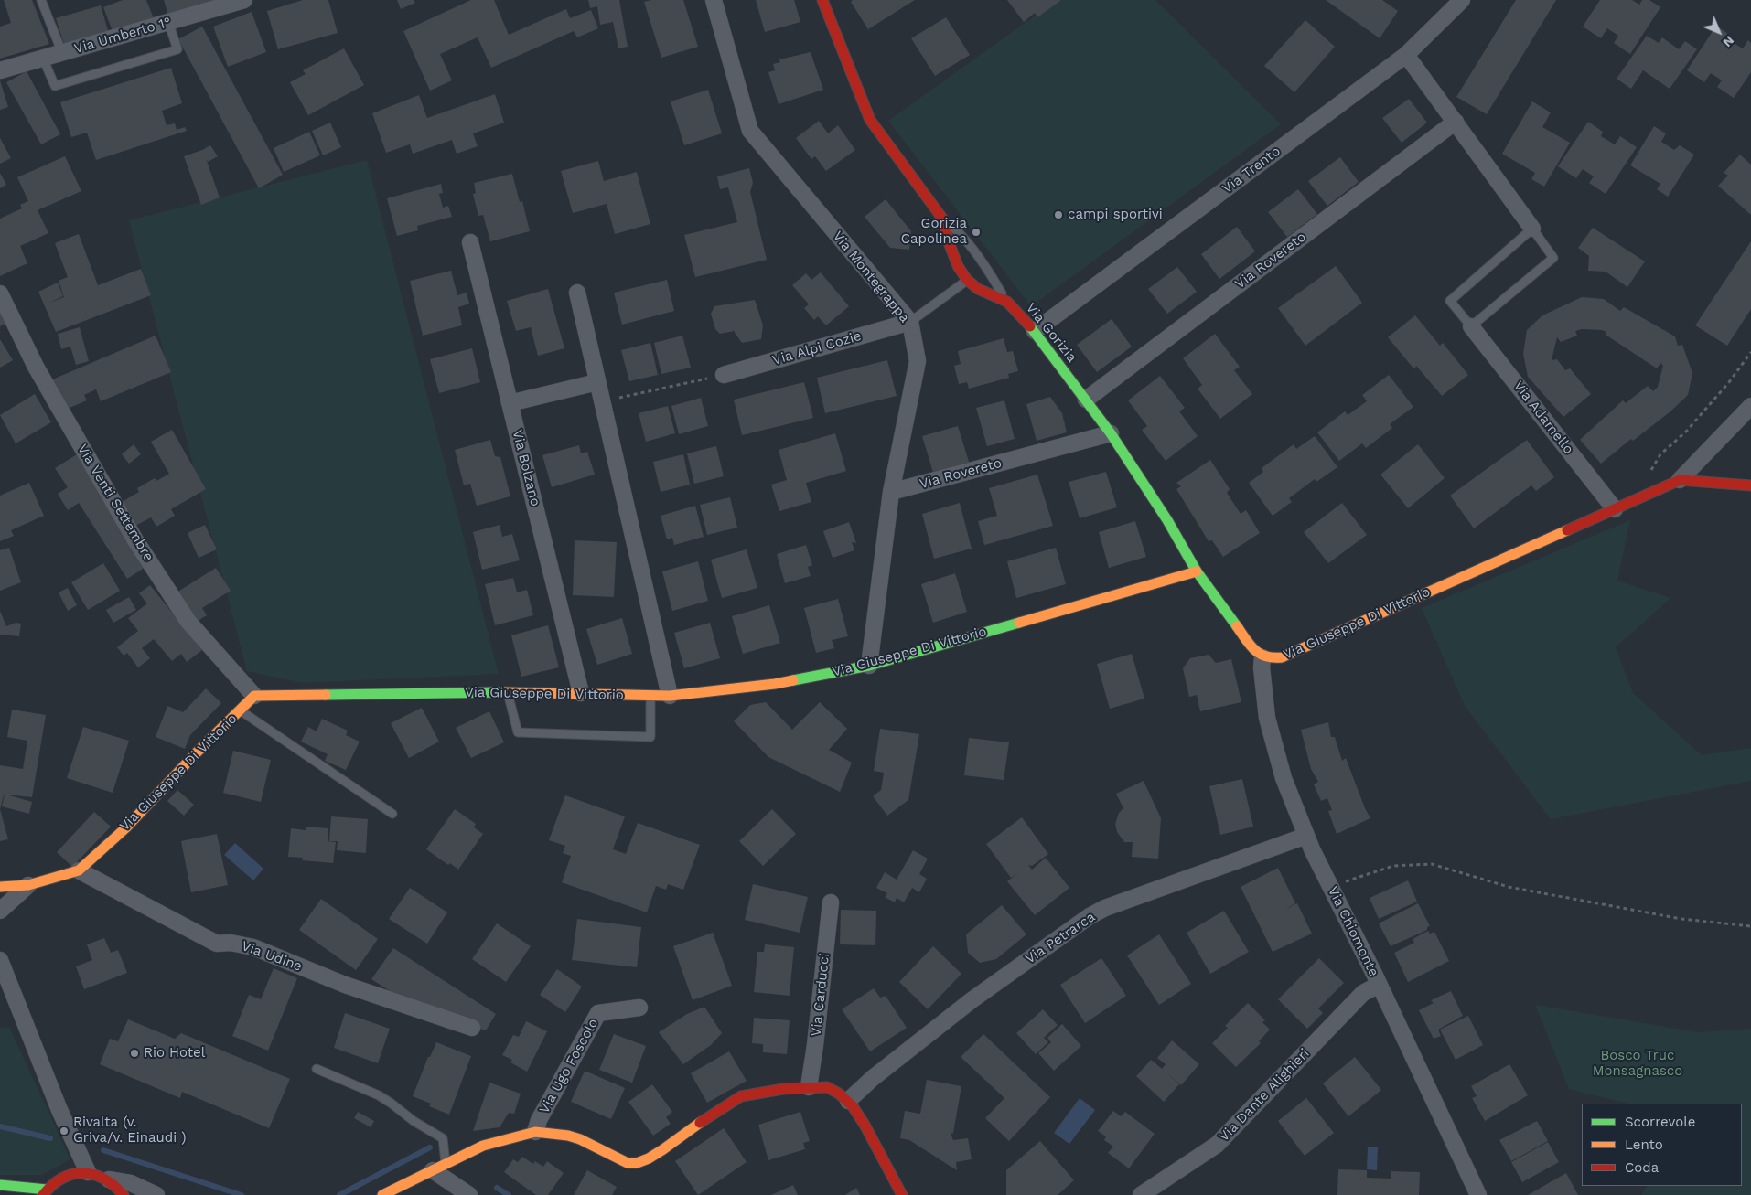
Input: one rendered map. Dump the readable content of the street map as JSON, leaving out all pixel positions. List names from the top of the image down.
{
  "streets": {
    "street": [
      "Via Umberto 1°",
      "Via Trento",
      "Via Rovereto",
      "Via Montegrappa",
      "Via Gorizia",
      "Via Alpi Cozie",
      "Via Adamello",
      "Via Bolzano",
      "Via Venti Settembre",
      "Via Giuseppe Di Vittorio",
      "Via Chiomonte",
      "Via Petrarca",
      "Via Udine",
      "Via Carducci",
      "Via Ugo Foscolo",
      "Via Dante Alighieri"
    ]
  },
  "crossings": [
    ["Via Trento", "Via Gorizia"],
    ["Via Rovereto", "Via Montegrappa"],
    ["Via Rovereto", "Via Gorizia"],
    ["Via Montegrappa", "Via Alpi Cozie"],
    ["Via Montegrappa", "Via Giuseppe Di Vittorio"],
    ["Via Gorizia", "Via Giuseppe Di Vittorio"],
    ["Via Adamello", "Via Giuseppe Di Vittorio"],
    ["Via Bolzano", "Via Giuseppe Di Vittorio"],
    ["Via Venti Settembre", "Via Giuseppe Di Vittorio"],
    ["Via Giuseppe Di Vittorio", "Via Chiomonte"],
    ["Via Giuseppe Di Vittorio", "Via Udine"],
    ["Via Chiomonte", "Via Petrarca"],
    ["Via Chiomonte", "Via Dante Alighieri"]
  ],
  "parks": ["Bosco Truc Monsagnasco"],
  "places": [
    "campi sportivi",
    "Gorizia Capolinea",
    "Rio Hotel",
    "Rivalta (v. Griva/v. Einaudi )"
  ],
  "legend": ["Scorrevole", "Lento", "Coda"],
  "north": "bottom right"
}
